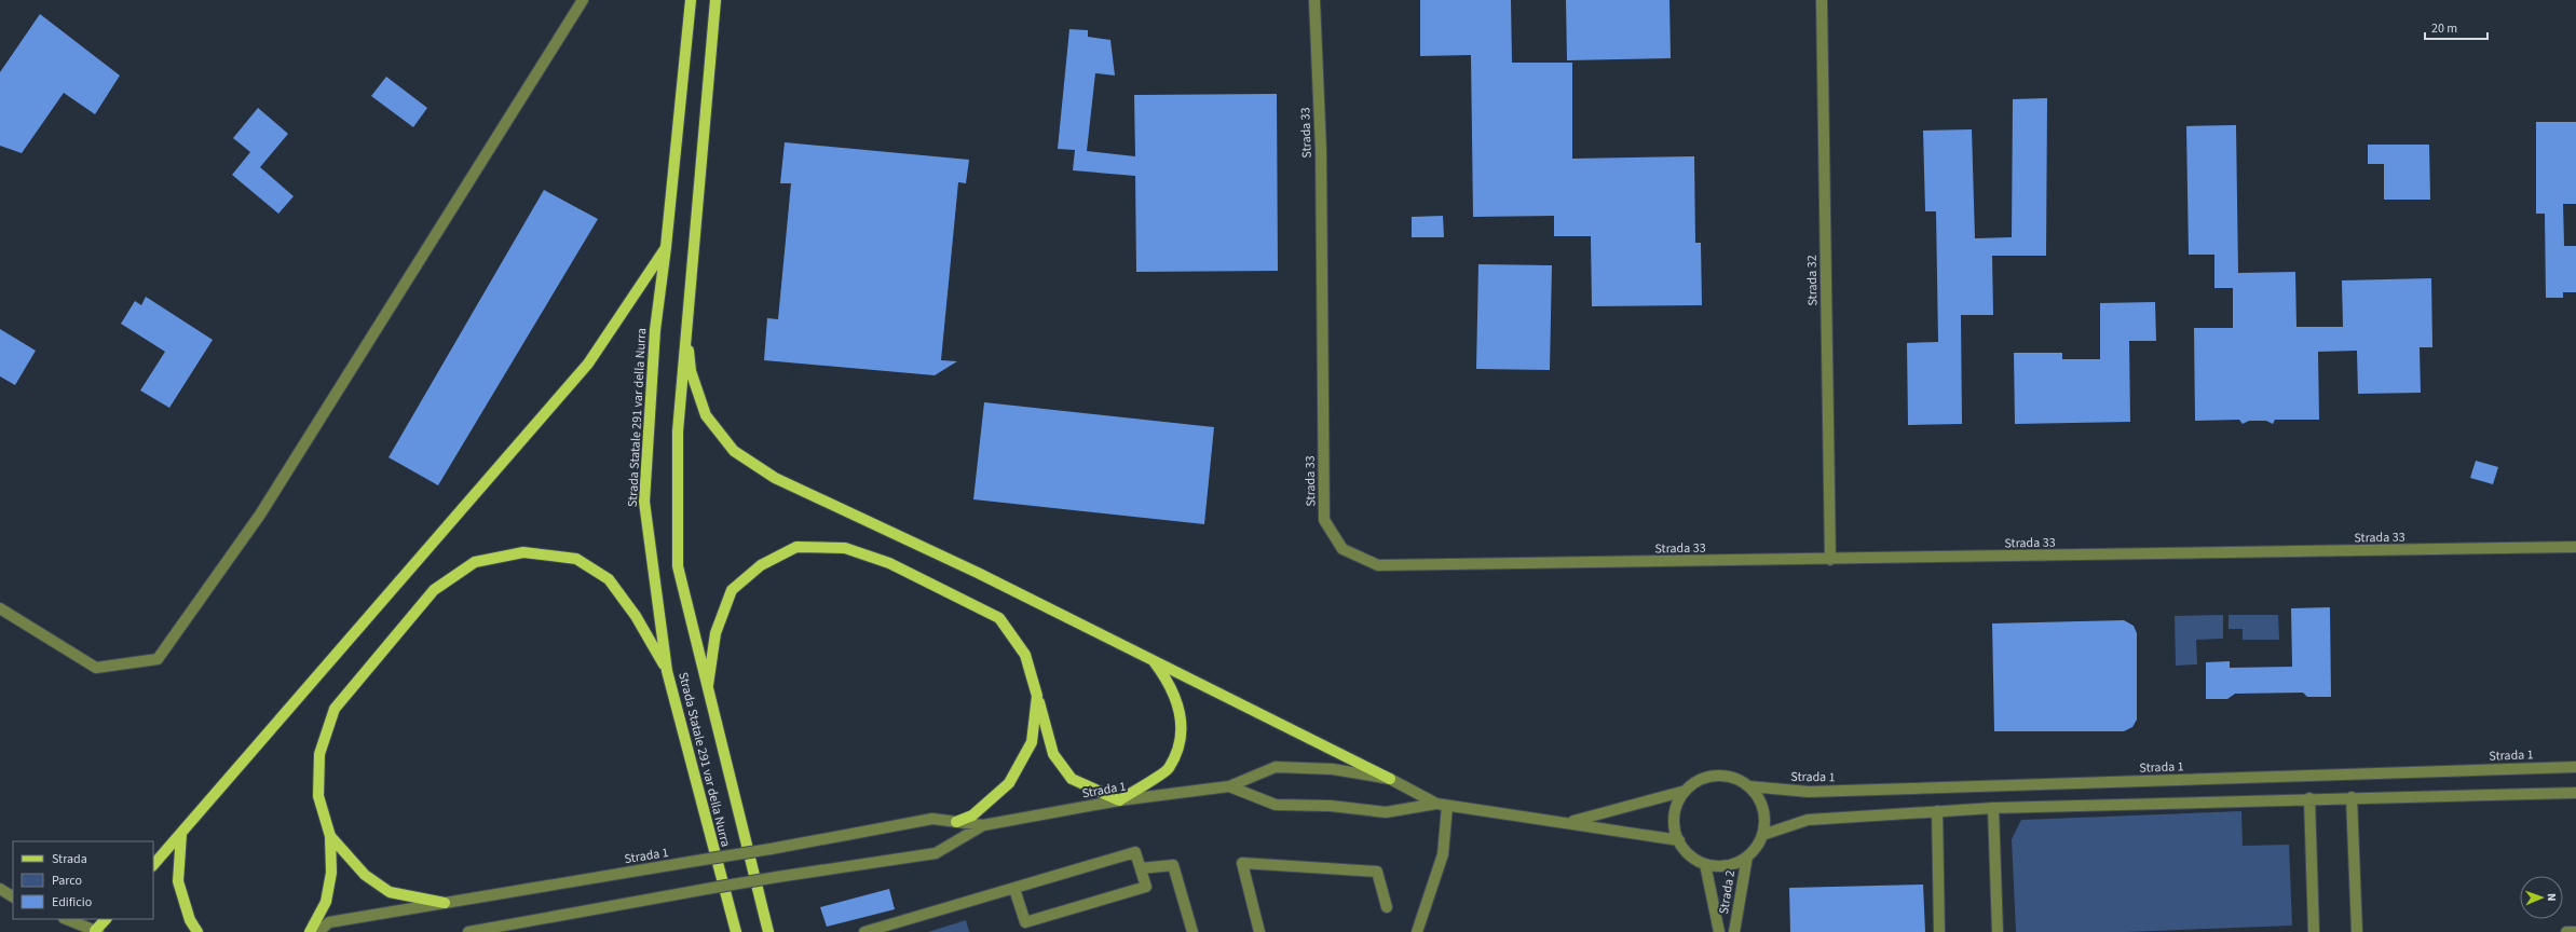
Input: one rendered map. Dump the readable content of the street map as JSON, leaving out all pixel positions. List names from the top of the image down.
{
  "streets": {
    "main road": ["Strada Statale 291 var della Nurra"],
    "street": [
      "Strada 33",
      "Strada 32",
      "Strada 1",
      "Strada 2"
    ]
  },
  "crossings": [
    ["Strada 33", "Strada 32"],
    ["Strada 1", "Strada 2"]
  ],
  "legend": ["Strada", "Parco", "Edificio"],
  "scale_bar": "20 m",
  "north": "right"
}
